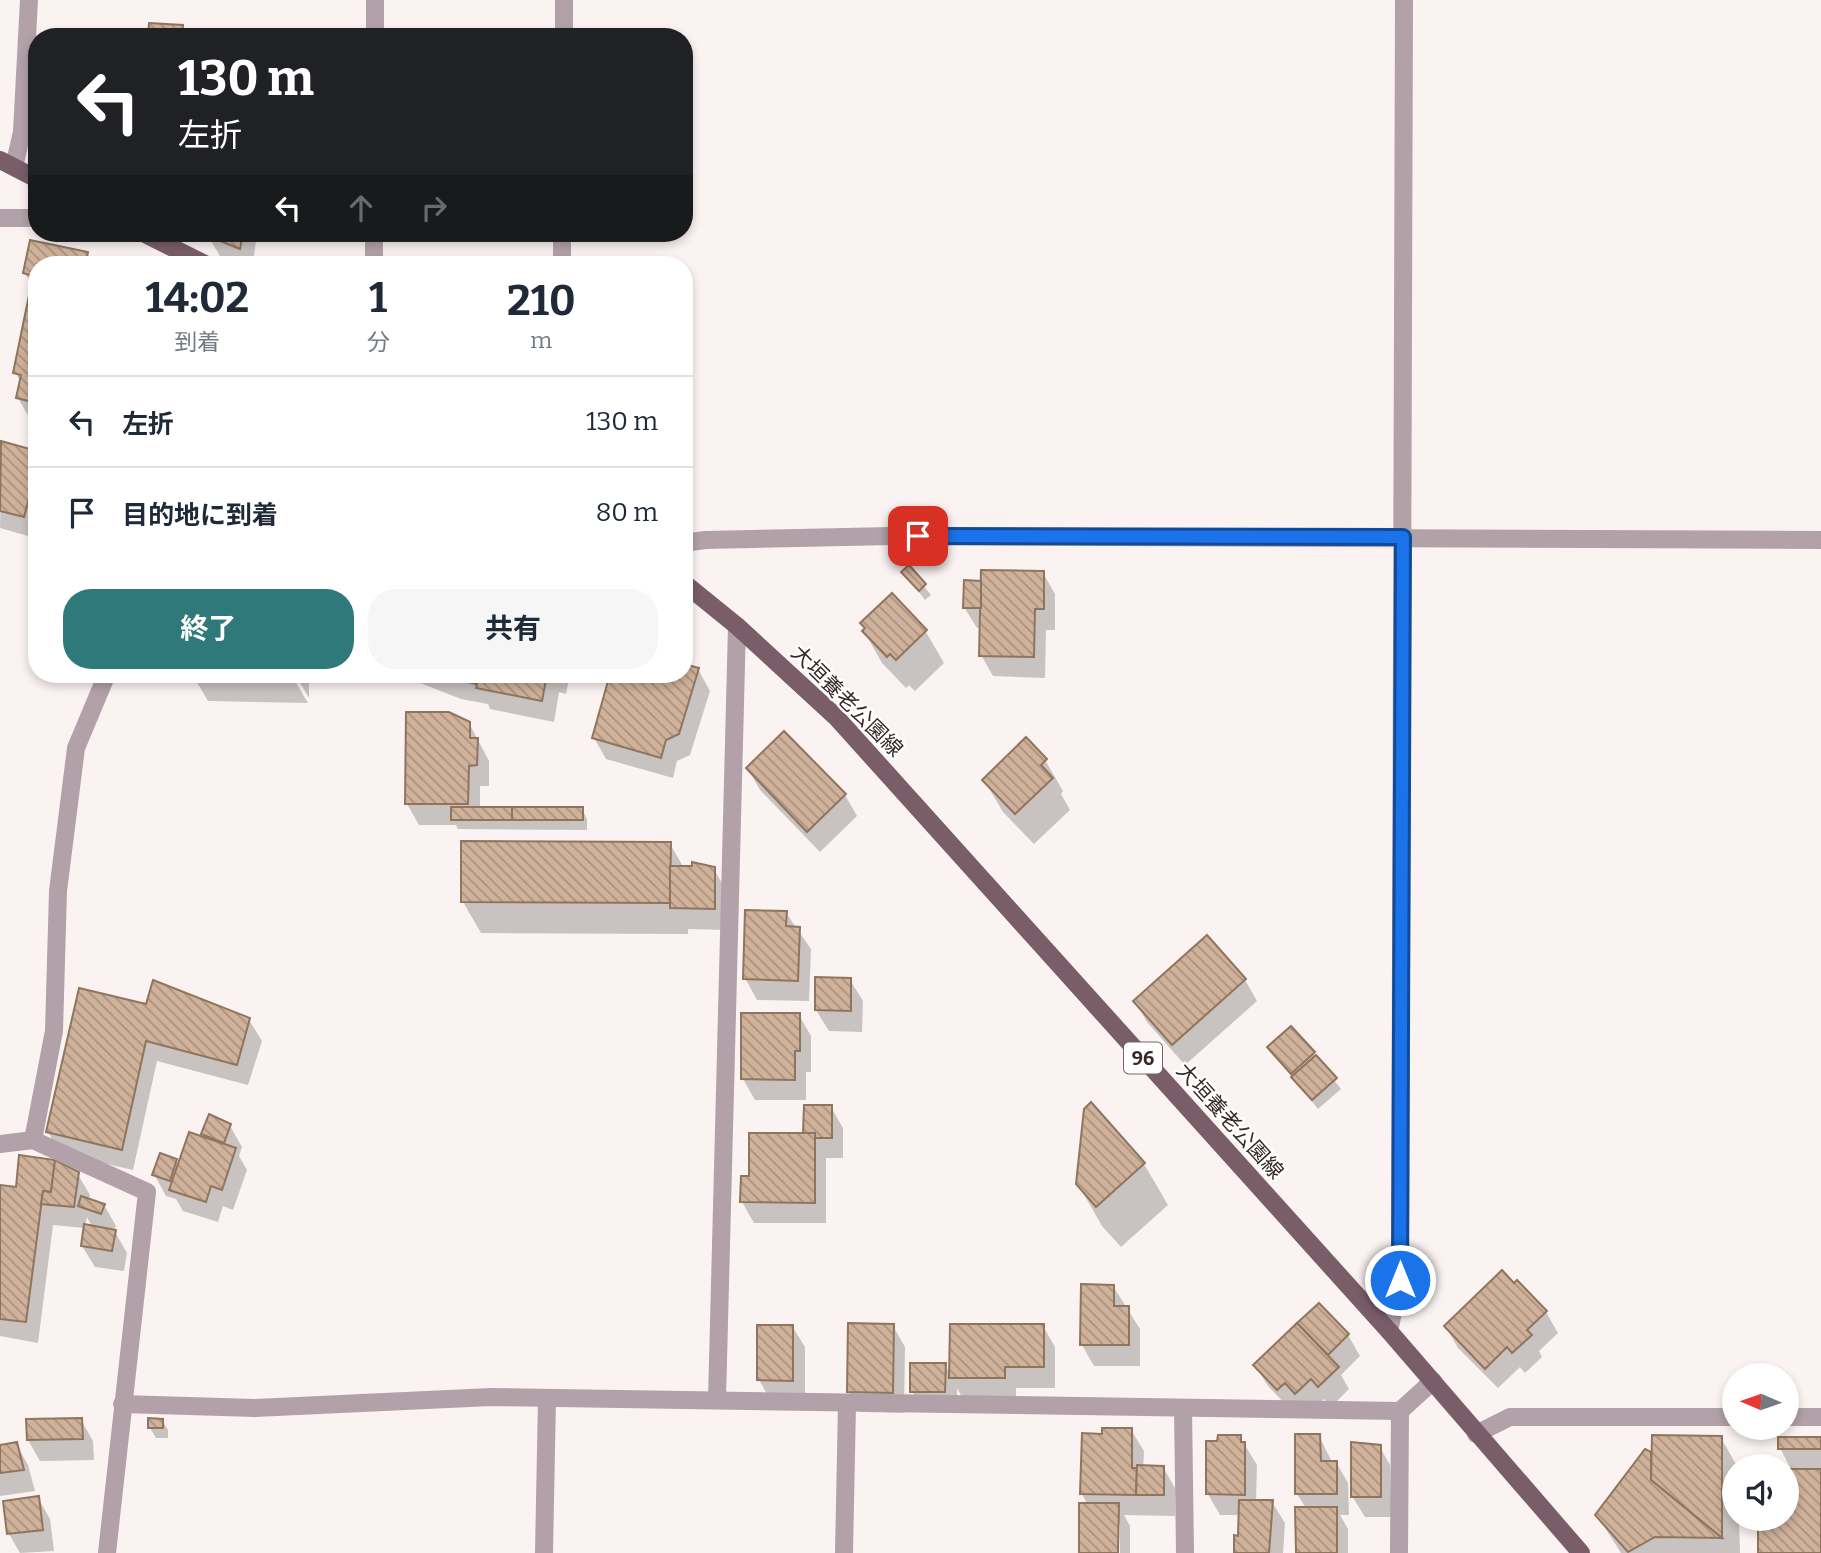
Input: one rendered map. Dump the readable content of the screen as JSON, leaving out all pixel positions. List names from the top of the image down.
{
  "streets": {
    "main road": ["大垣養老公園線", "96"]
  },
  "north": "left",
  "page": {
    "turn": ["130 m", "左折"],
    "eta": [
      "14:02",
      "到着",
      "1",
      "分",
      "210",
      "m"
    ],
    "list": [
      {
        "name": "左折",
        "value": "130 m"
      },
      {
        "name": "目的地に到着",
        "value": "80 m"
      }
    ],
    "buttons": ["終了", "共有"]
  }
}
